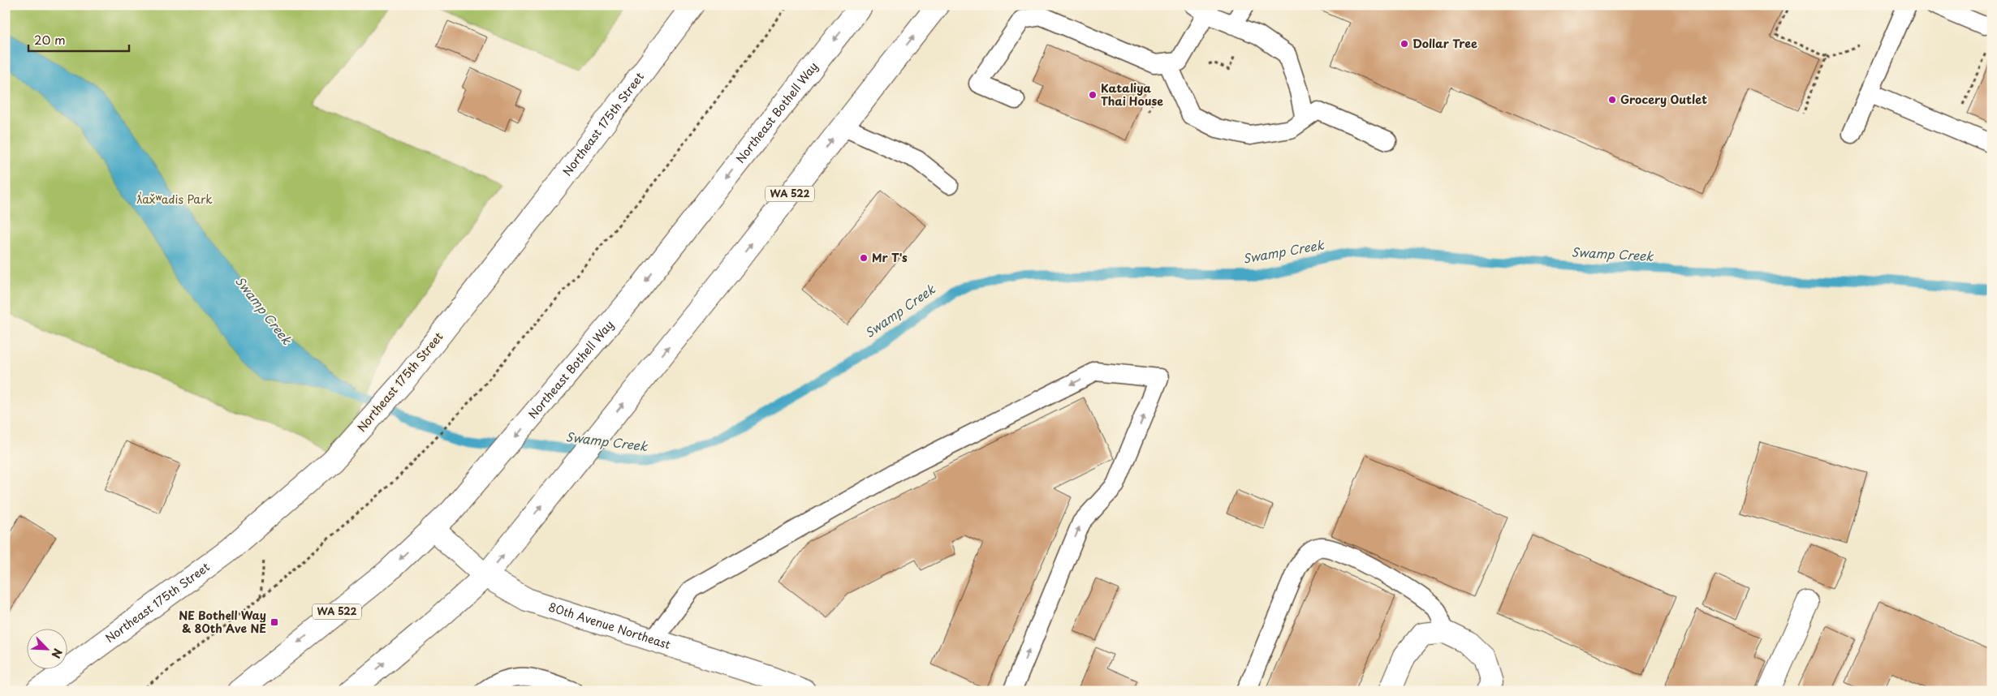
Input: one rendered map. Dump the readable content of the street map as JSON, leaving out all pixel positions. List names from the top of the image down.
{
  "streets": {
    "main road": [
      "Northeast Bothell Way",
      "Northeast 175th Street",
      "WA 522",
      "80th Avenue Northeast"
    ]
  },
  "crossings": [
    ["Northeast Bothell Way", "80th Avenue Northeast"],
    ["WA 522", "80th Avenue Northeast"]
  ],
  "water": ["Swamp Creek"],
  "parks": ["ƛ̕ax̌ʷadis Park"],
  "places": {
    "other": [
      "Dollar Tree",
      "Kataliya Thai House",
      "Grocery Outlet",
      "Mr T's"
    ],
    "transit": ["NE Bothell Way & 80th Ave NE"]
  },
  "scale_bar": "20 m",
  "north": "bottom right"
}
